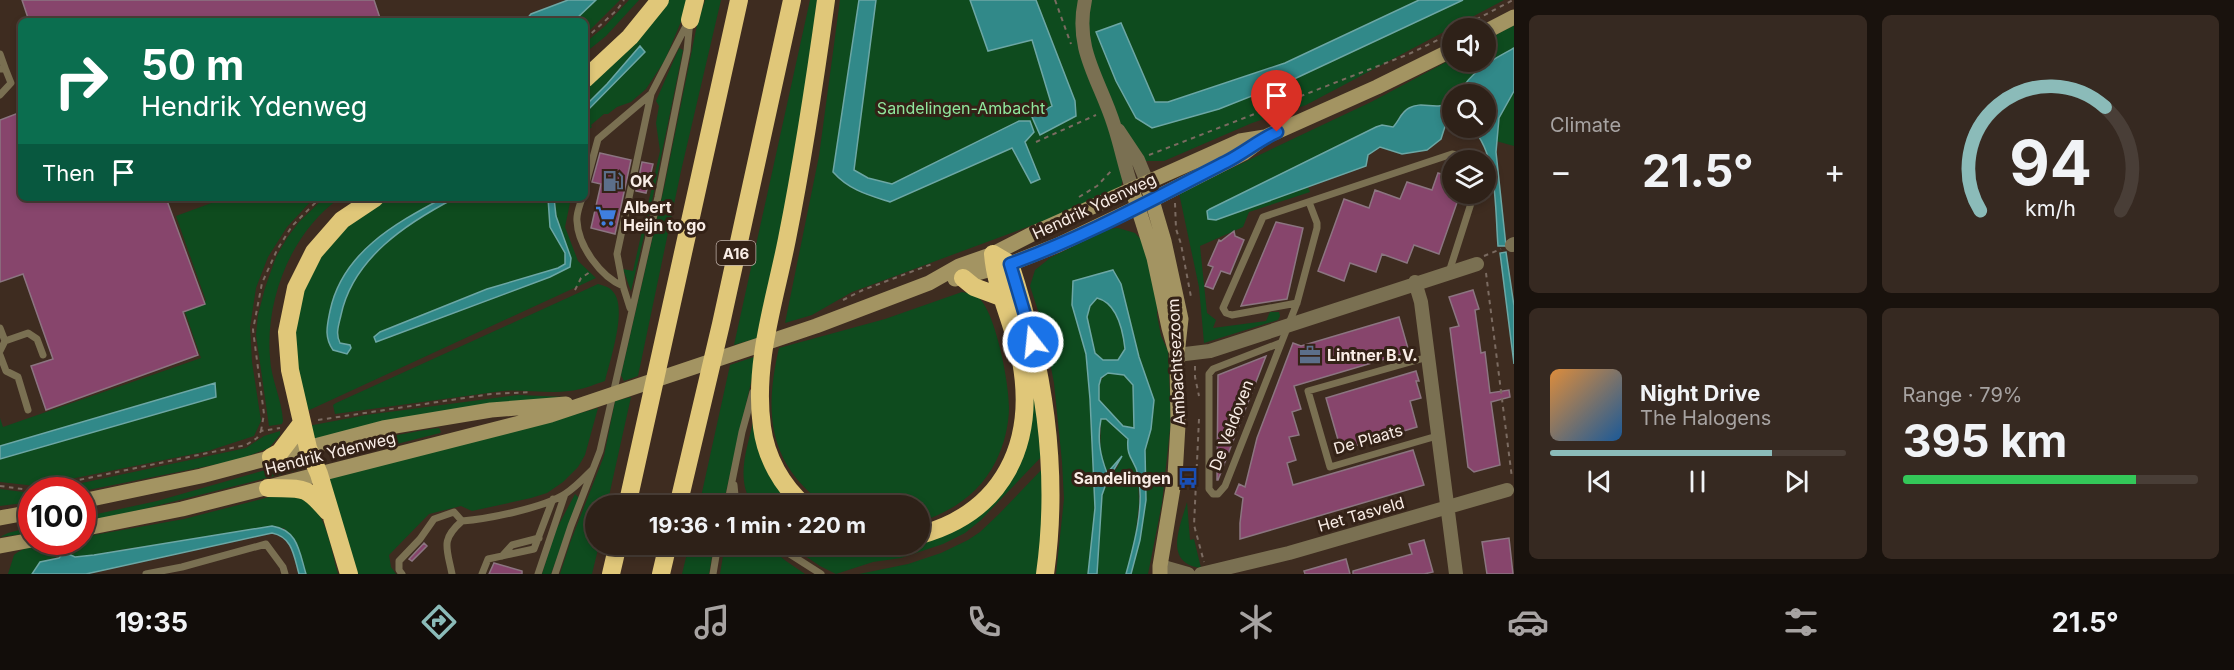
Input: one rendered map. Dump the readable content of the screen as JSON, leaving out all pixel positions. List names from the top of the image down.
{
  "streets": {
    "highway": ["A16"],
    "main road": ["Hendrik Ydenweg", "Ambachtsezoom"],
    "street": ["Het Tasveld"],
    "lane": ["De Veldoven", "De Plaats"]
  },
  "crossings": [
    ["Hendrik Ydenweg", "Ambachtsezoom"],
    ["Ambachtsezoom", "Het Tasveld"]
  ],
  "parks": ["Sandelingen-Ambacht"],
  "places": {
    "fuel station": ["OK"],
    "supermarket": ["Albert Heijn to go"],
    "office": ["Lintner B.V."],
    "bus stop": ["Sandelingen"]
  },
  "page": {
    "tile": [
      "Climate",
      ["Range · 79%", "395 km"]
    ],
    "turn": ["50 m", "Hendrik Ydenweg"],
    "then": "Then",
    "heat": ["−", "21.5°", "+"],
    "song": ["Night Drive", "The Halogens"],
    "limit": "100",
    "trip": "19:36 · 1 min · 220 m",
    "tabs": ["19:35", "21.5°"],
    "gauge": ["94", "km/h"]
  }
}
